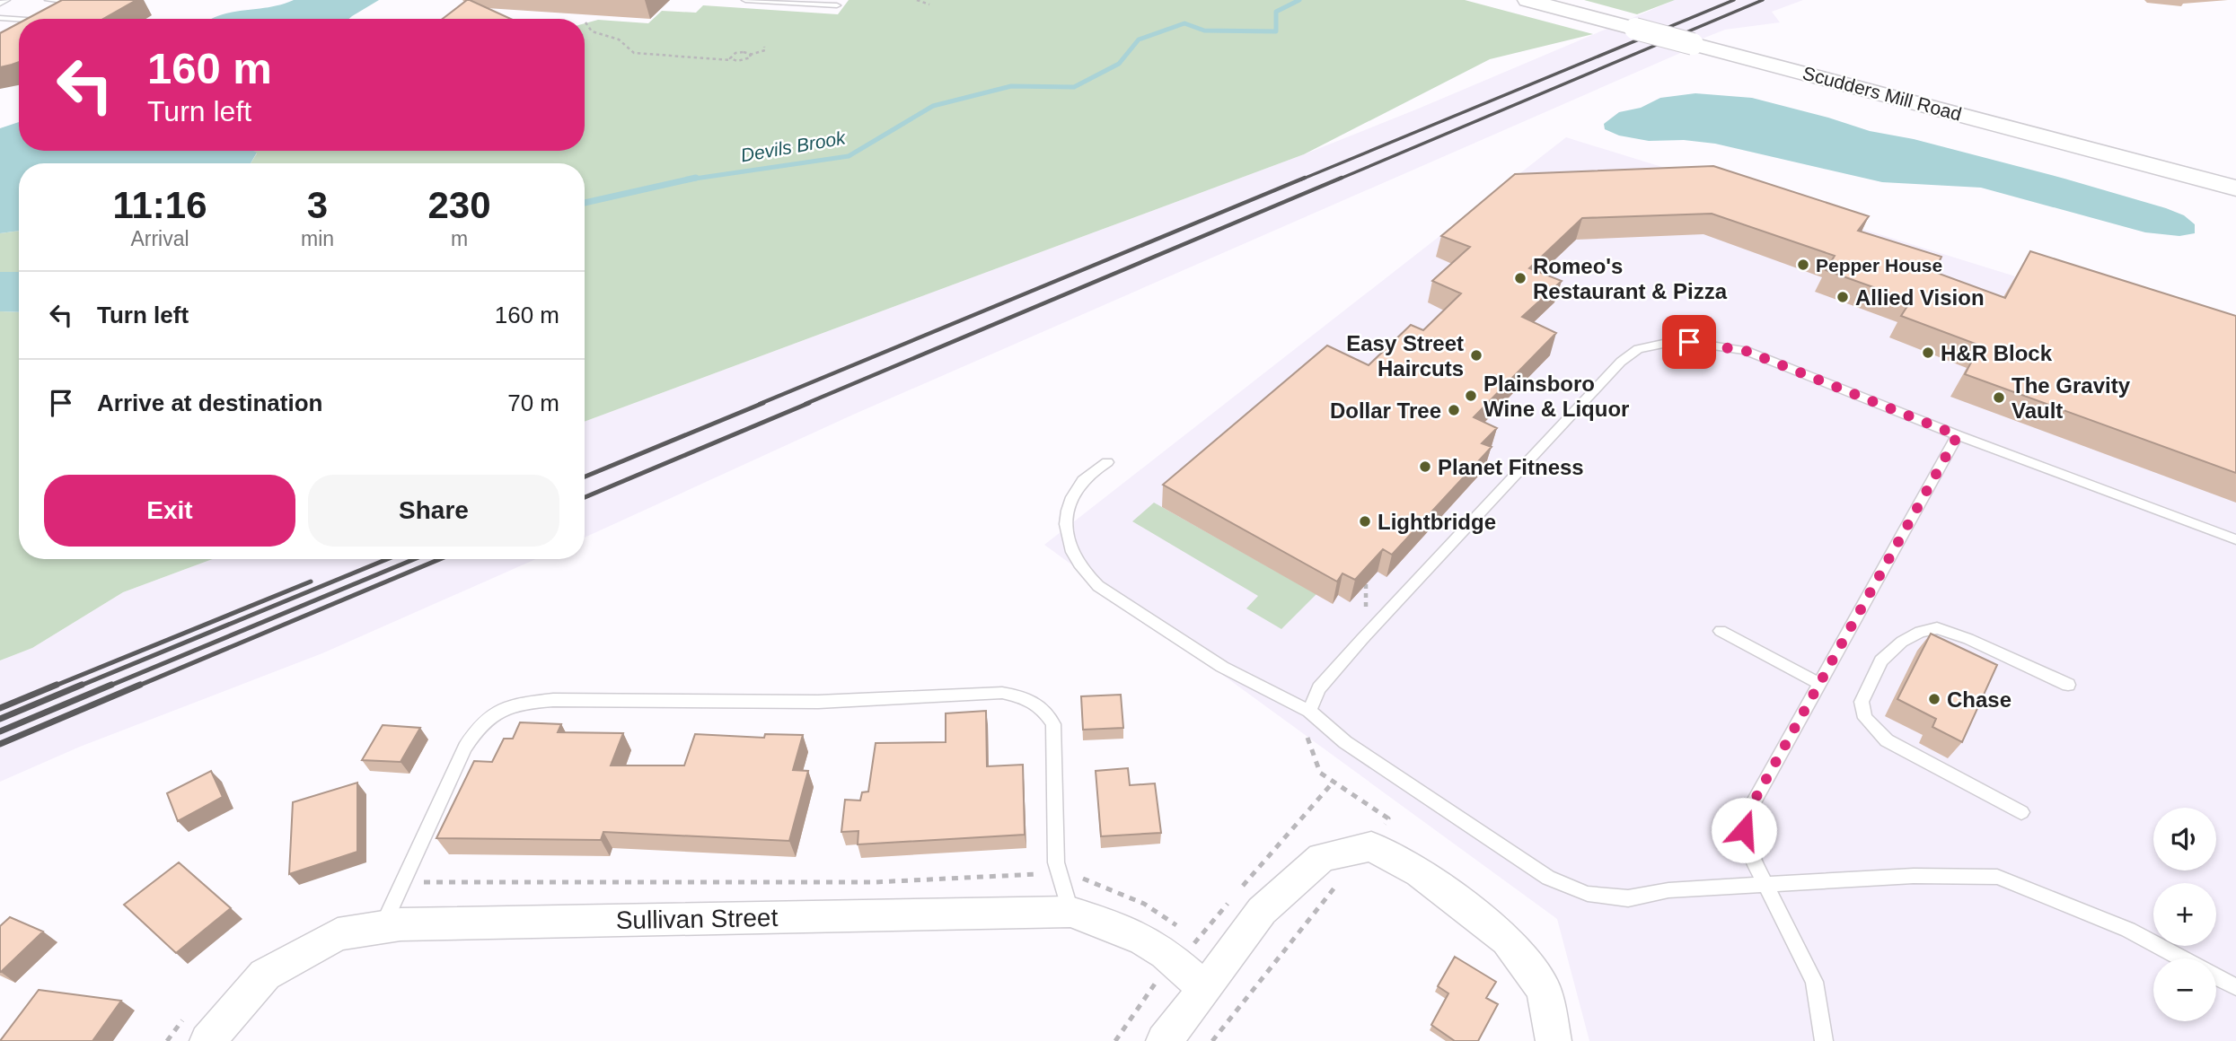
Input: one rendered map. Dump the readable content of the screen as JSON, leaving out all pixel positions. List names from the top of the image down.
{
  "streets": {
    "main road": ["Scudders Mill Road"],
    "street": ["Sullivan Street"]
  },
  "water": ["Devils Brook"],
  "places": [
    "Pepper House",
    "Romeo's Restaurant & Pizza",
    "Allied Vision",
    "H&R Block",
    "Easy Street Haircuts",
    "Plainsboro Wine & Liquor",
    "The Gravity Vault",
    "Dollar Tree",
    "Planet Fitness",
    "Lightbridge",
    "Chase"
  ],
  "page": {
    "turn": ["160 m", "Turn left"],
    "eta": [
      "11:16",
      "Arrival",
      "3",
      "min",
      "230",
      "m"
    ],
    "list": [
      {
        "name": "Turn left",
        "value": "160 m"
      },
      {
        "name": "Arrive at destination",
        "value": "70 m"
      }
    ],
    "buttons": ["Exit", "Share"],
    "map_buttons": ["+", "−"]
  }
}
